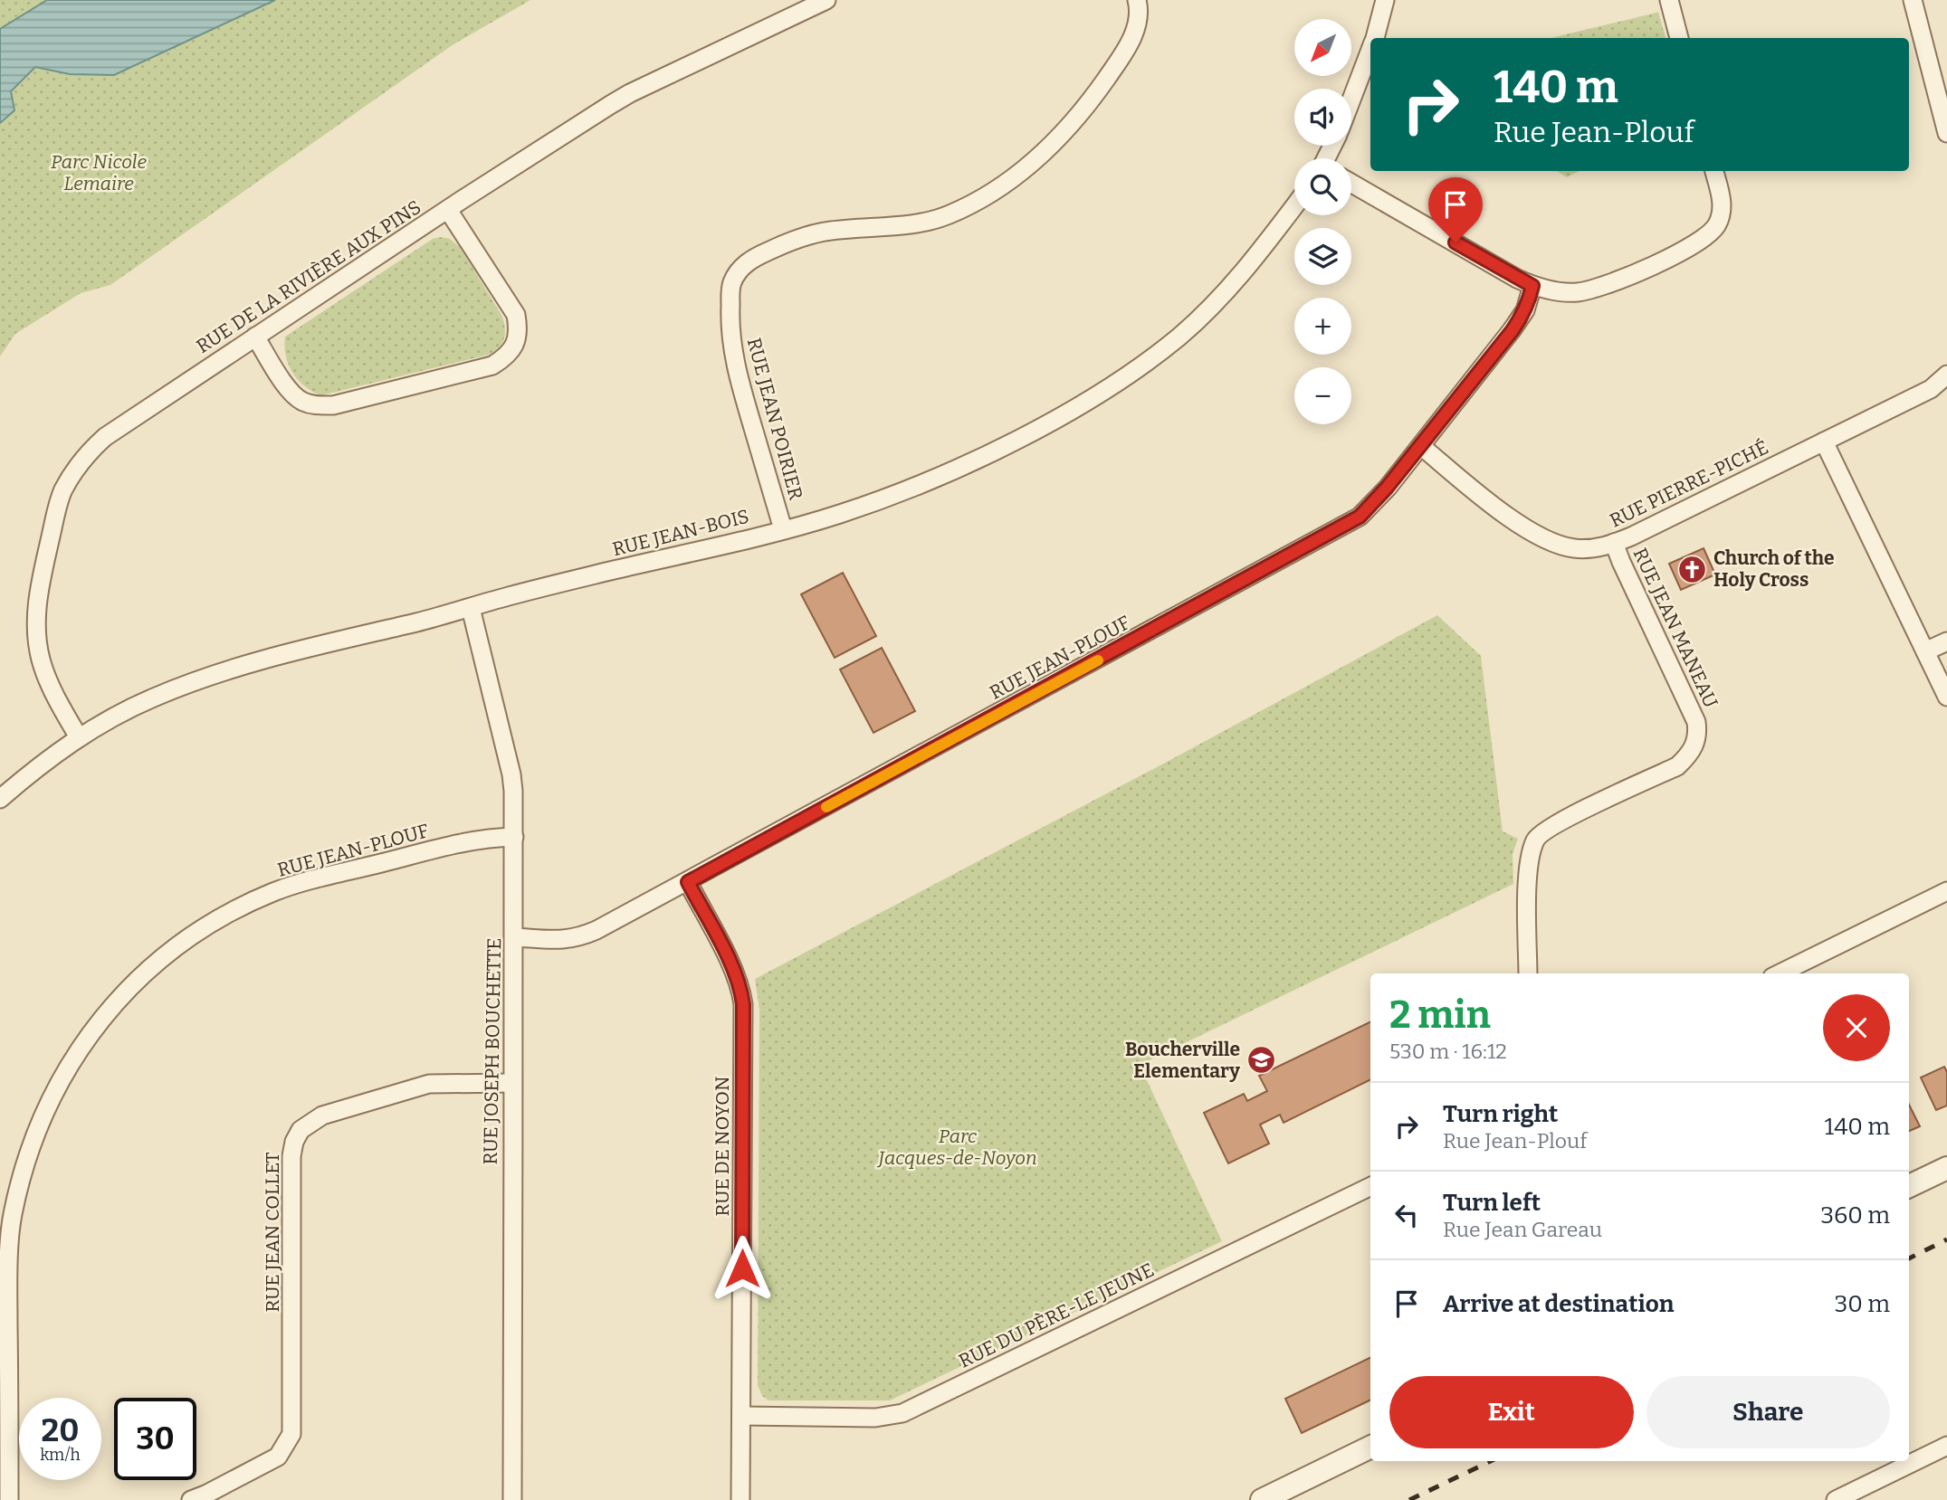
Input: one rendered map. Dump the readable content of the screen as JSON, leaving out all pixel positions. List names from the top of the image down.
{
  "streets": {
    "street": [
      "RUE DE LA RIVIÈRE AUX PINS",
      "RUE JEAN POIRIER",
      "RUE PIERRE-PICHÉ",
      "RUE JEAN-BOIS",
      "RUE JEAN MANEAU",
      "RUE JEAN-PLOUF",
      "RUE JOSEPH BOUCHETTE",
      "RUE DE NOYON",
      "RUE JEAN COLLET",
      "RUE DU PÈRE-LE JEUNE"
    ]
  },
  "crossings": [
    ["RUE DE LA RIVIÈRE AUX PINS", "RUE JEAN-BOIS"],
    ["RUE JEAN POIRIER", "RUE JEAN-BOIS"],
    ["RUE PIERRE-PICHÉ", "RUE JEAN MANEAU"],
    ["RUE PIERRE-PICHÉ", "RUE JEAN-PLOUF"],
    ["RUE JEAN-BOIS", "RUE JOSEPH BOUCHETTE"],
    ["RUE JEAN-PLOUF", "RUE JOSEPH BOUCHETTE"],
    ["RUE JEAN-PLOUF", "RUE DE NOYON"],
    ["RUE JOSEPH BOUCHETTE", "RUE JEAN COLLET"],
    ["RUE DE NOYON", "RUE DU PÈRE-LE JEUNE"]
  ],
  "parks": ["Parc Nicole Lemaire", "Parc Jacques-de-Noyon"],
  "places": {
    "church": ["Church of the Holy Cross"],
    "school or university": ["Boucherville Elementary"]
  },
  "north": "bottom left",
  "page": {
    "map_buttons": ["+", "−"],
    "turn": ["140 m", "Rue Jean-Plouf"],
    "heading": ["2 min", "530 m · 16:12"],
    "list": [
      {
        "name": "Turn right",
        "note": "Rue Jean-Plouf",
        "value": "140 m"
      },
      {
        "name": "Turn left",
        "note": "Rue Jean Gareau",
        "value": "360 m"
      },
      {
        "name": "Arrive at destination",
        "value": "30 m"
      }
    ],
    "buttons": ["Exit", "Share"],
    "speed": "20 km/h",
    "limit": "30"
  }
}
